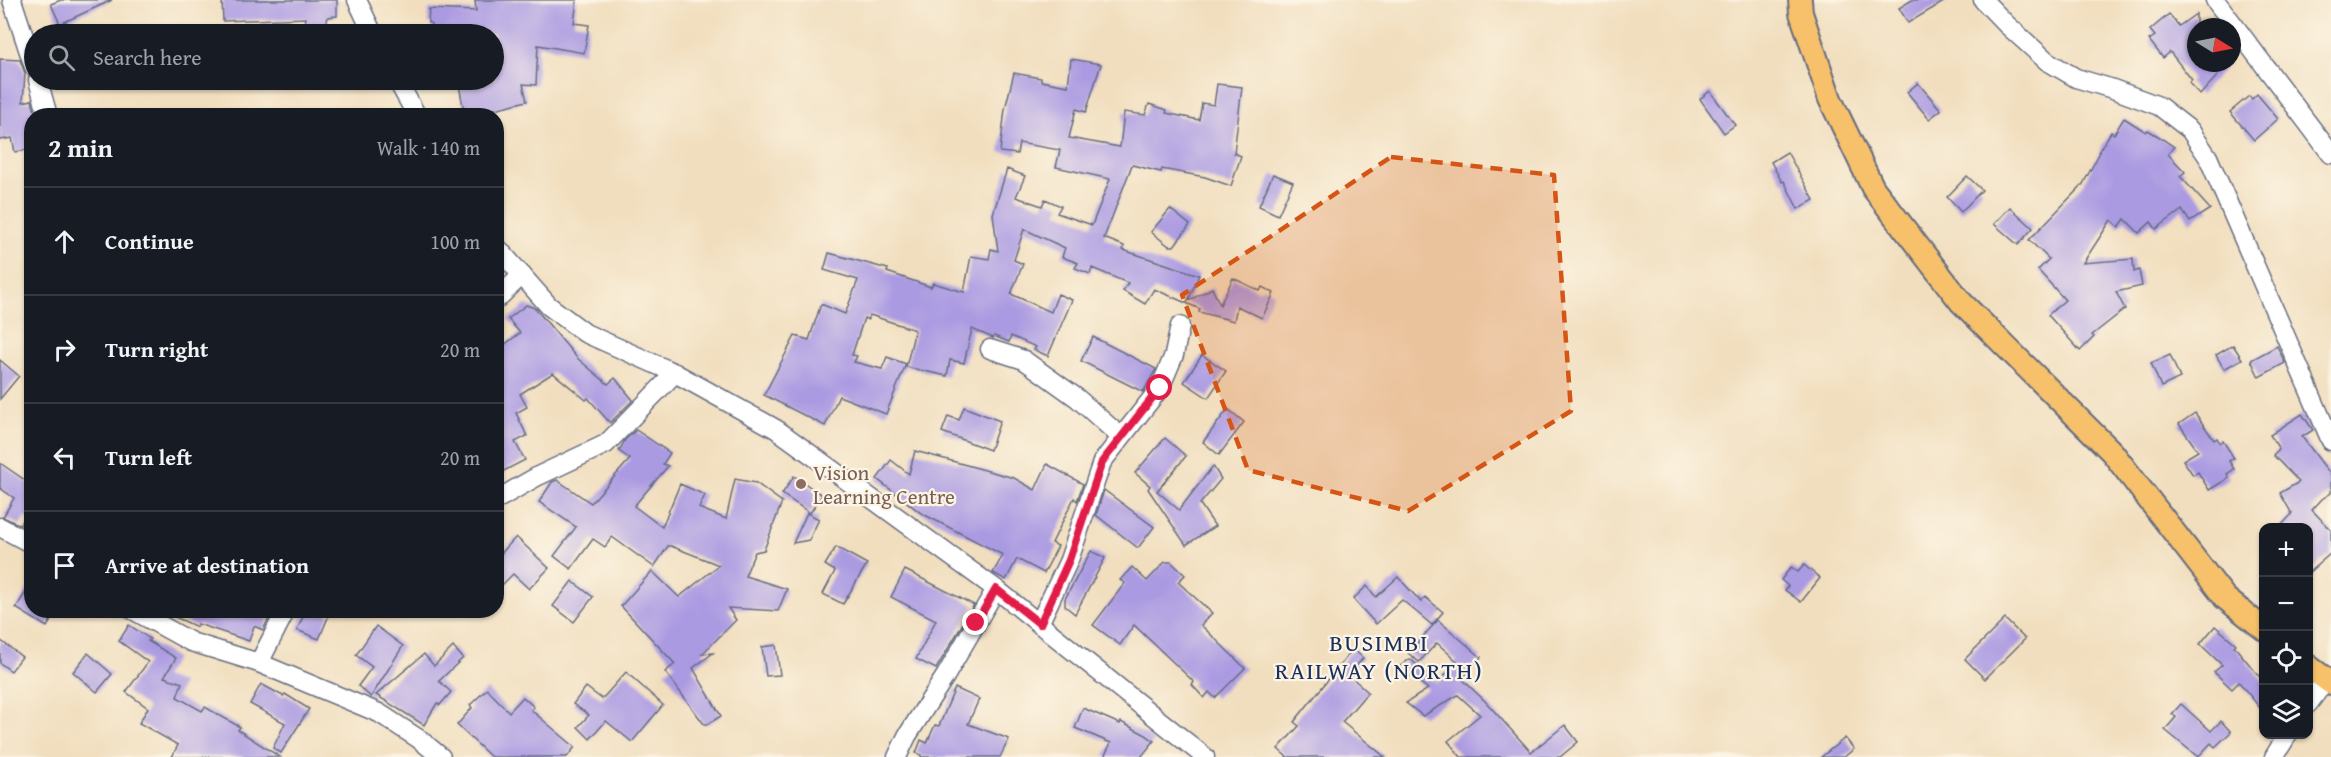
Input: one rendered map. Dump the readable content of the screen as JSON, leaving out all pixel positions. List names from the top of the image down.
{
  "districts": ["BUSIMBI RAILWAY (NORTH)"],
  "places": ["Vision Learning Centre"],
  "north": "right",
  "page": {
    "search": "Search here",
    "heading": ["2 min", "Walk · 140 m"],
    "list": [
      ["Continue", "100 m"],
      ["Turn right", "20 m"],
      ["Turn left", "20 m"],
      "Arrive at destination"
    ],
    "map_buttons": ["+", "−"]
  }
}
